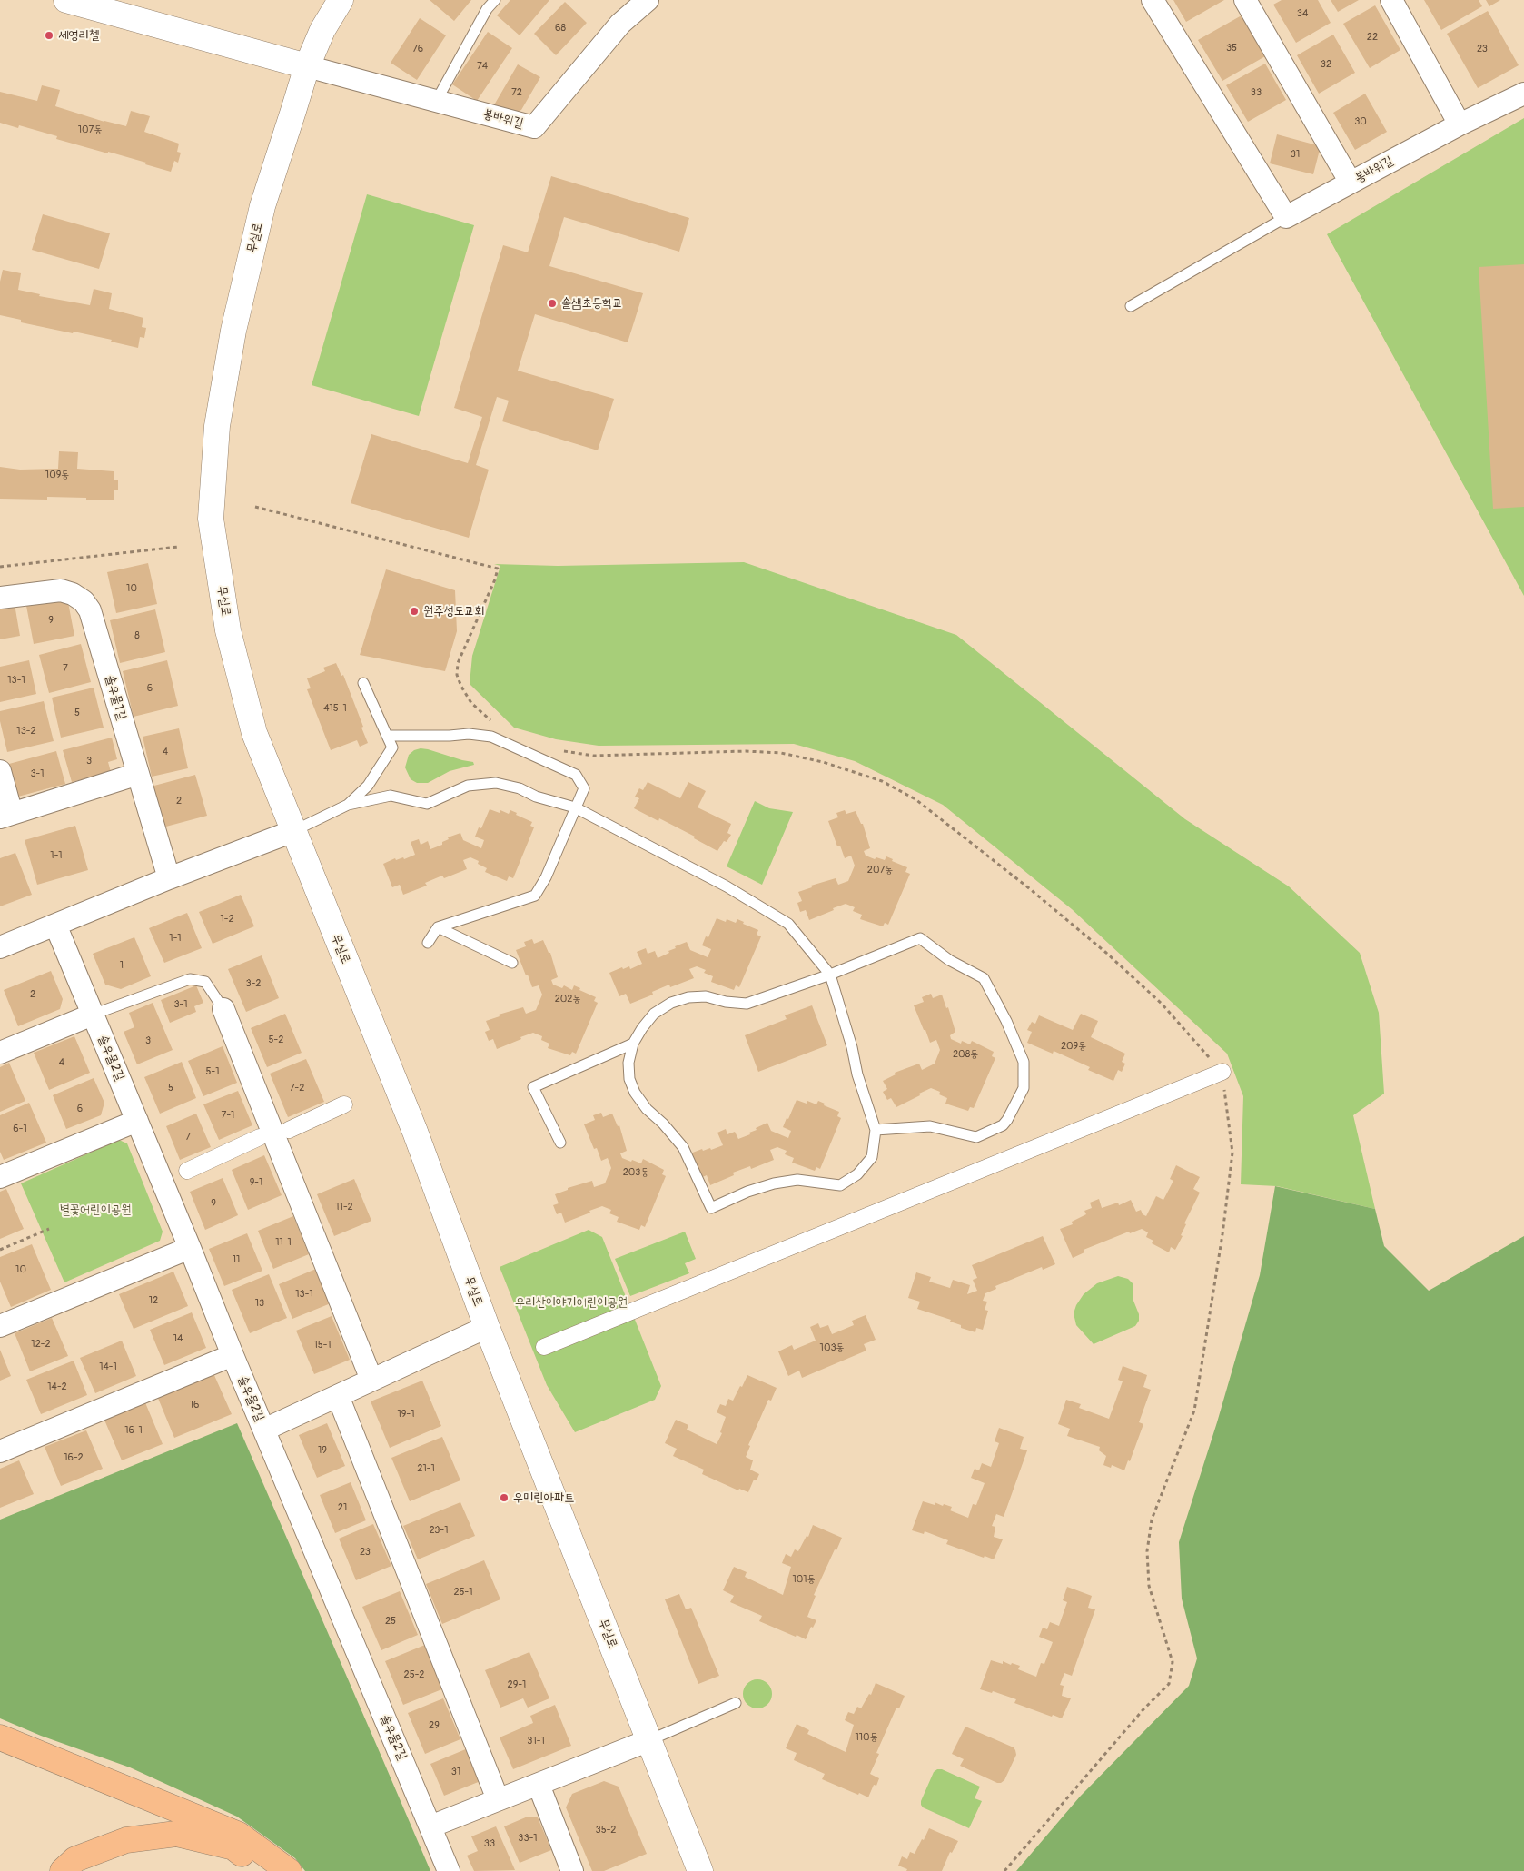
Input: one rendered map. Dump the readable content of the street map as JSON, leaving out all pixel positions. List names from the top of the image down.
{
  "streets": {
    "street": [
      "봉바위길",
      "무실로",
      "솔우물1길",
      "솔우물2길"
    ]
  },
  "crossings": [
    ["봉바위길", "무실로"]
  ],
  "parks": ["별꽃어린이공원", "우리산이야기어린이공원"],
  "places": [
    "세영리첼",
    "솔샘초등학교",
    "원주성도교회",
    "우미린아파트"
  ],
  "house_numbers": [
    "34",
    "68",
    "22",
    "35",
    "76",
    "23",
    "32",
    "74",
    "72",
    "33",
    "30",
    "107동",
    "31",
    "109동",
    "10",
    "9",
    "8",
    "7",
    "13-1",
    "6",
    "415-1",
    "5",
    "13-2",
    "4",
    "3",
    "3-1",
    "2",
    "1-1",
    "207동",
    "1-2",
    "1-1",
    "1",
    "3-2",
    "2",
    "202동",
    "3-1",
    "5-2",
    "3",
    "209동",
    "208동",
    "4",
    "5-1",
    "5",
    "7-2",
    "6",
    "7-1",
    "6-1",
    "7",
    "203동",
    "9-1",
    "9",
    "11-2",
    "11-1",
    "11",
    "10",
    "13-1",
    "12",
    "13",
    "14",
    "12-2",
    "15-1",
    "103동",
    "14-1",
    "14-2",
    "16",
    "19-1",
    "16-1",
    "19",
    "16-2",
    "21-1",
    "21",
    "23-1",
    "23",
    "101동",
    "25-1",
    "25",
    "25-2",
    "29-1",
    "29",
    "110동",
    "31-1",
    "31",
    "35-2",
    "33-1",
    "33"
  ]
}
